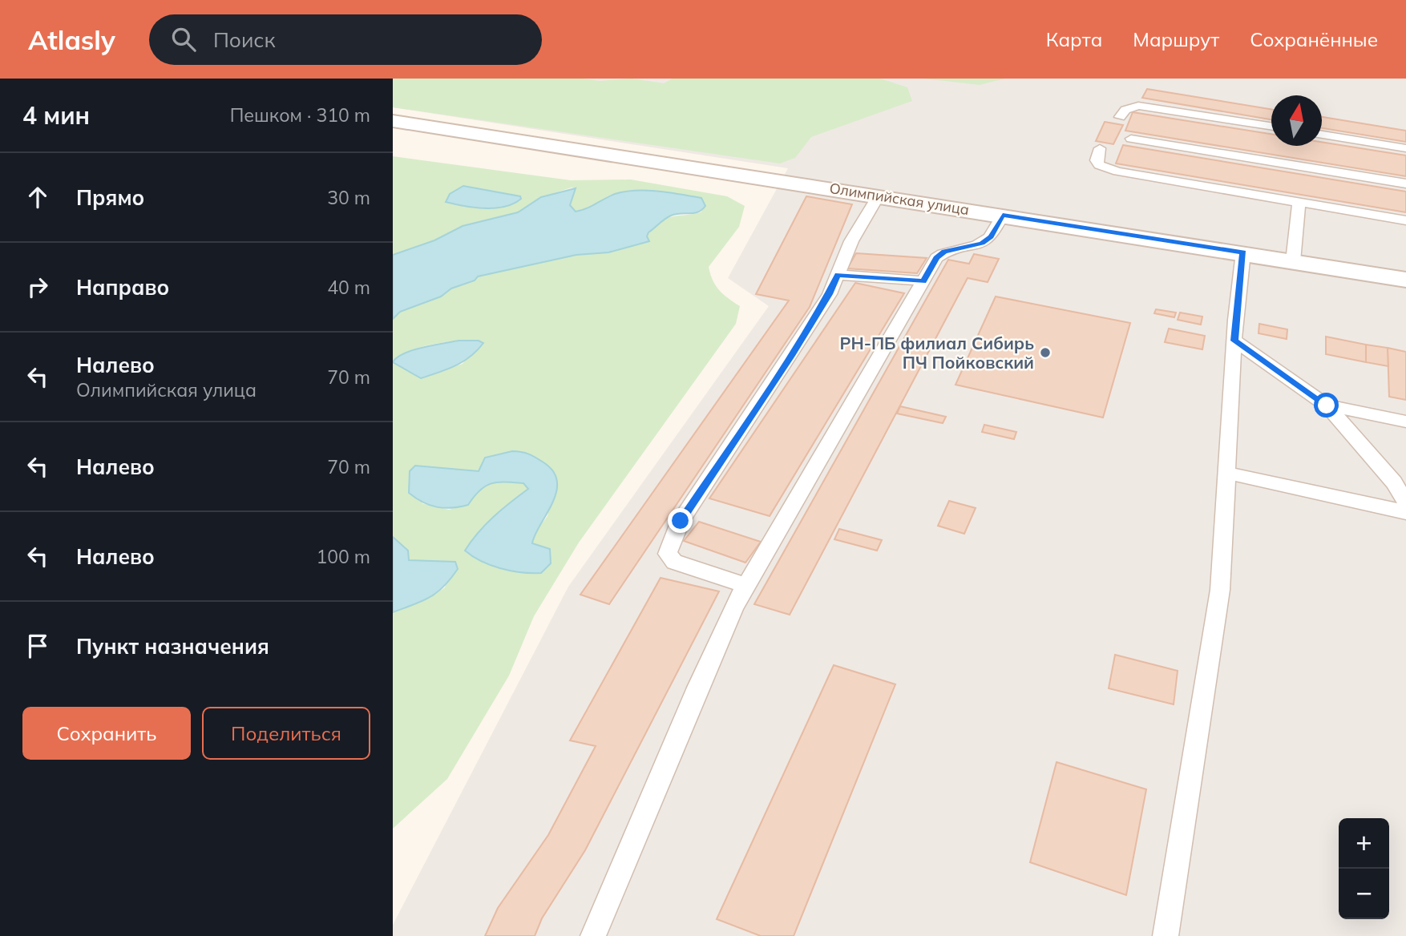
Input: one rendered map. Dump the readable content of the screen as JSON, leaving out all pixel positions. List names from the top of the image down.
{
  "streets": {
    "street": ["Олимпийская улица"]
  },
  "places": ["РН-ПБ филиал Сибирь ПЧ Пойковский"],
  "north": "top",
  "page": {
    "header": "Atlasly",
    "search": "Поиск",
    "nav": ["Карта", "Маршрут", "Сохранённые"],
    "heading": ["4 мин", "Пешком · 310 m"],
    "list": [
      ["Прямо", "30 m"],
      ["Направо", "40 m"],
      ["Налево", "Олимпийская улица", "70 m"],
      ["Налево", "70 m"],
      ["Налево", "100 m"],
      "Пункт назначения"
    ],
    "buttons": ["Сохранить", "Поделиться"],
    "map_buttons": ["+", "−"]
  }
}
